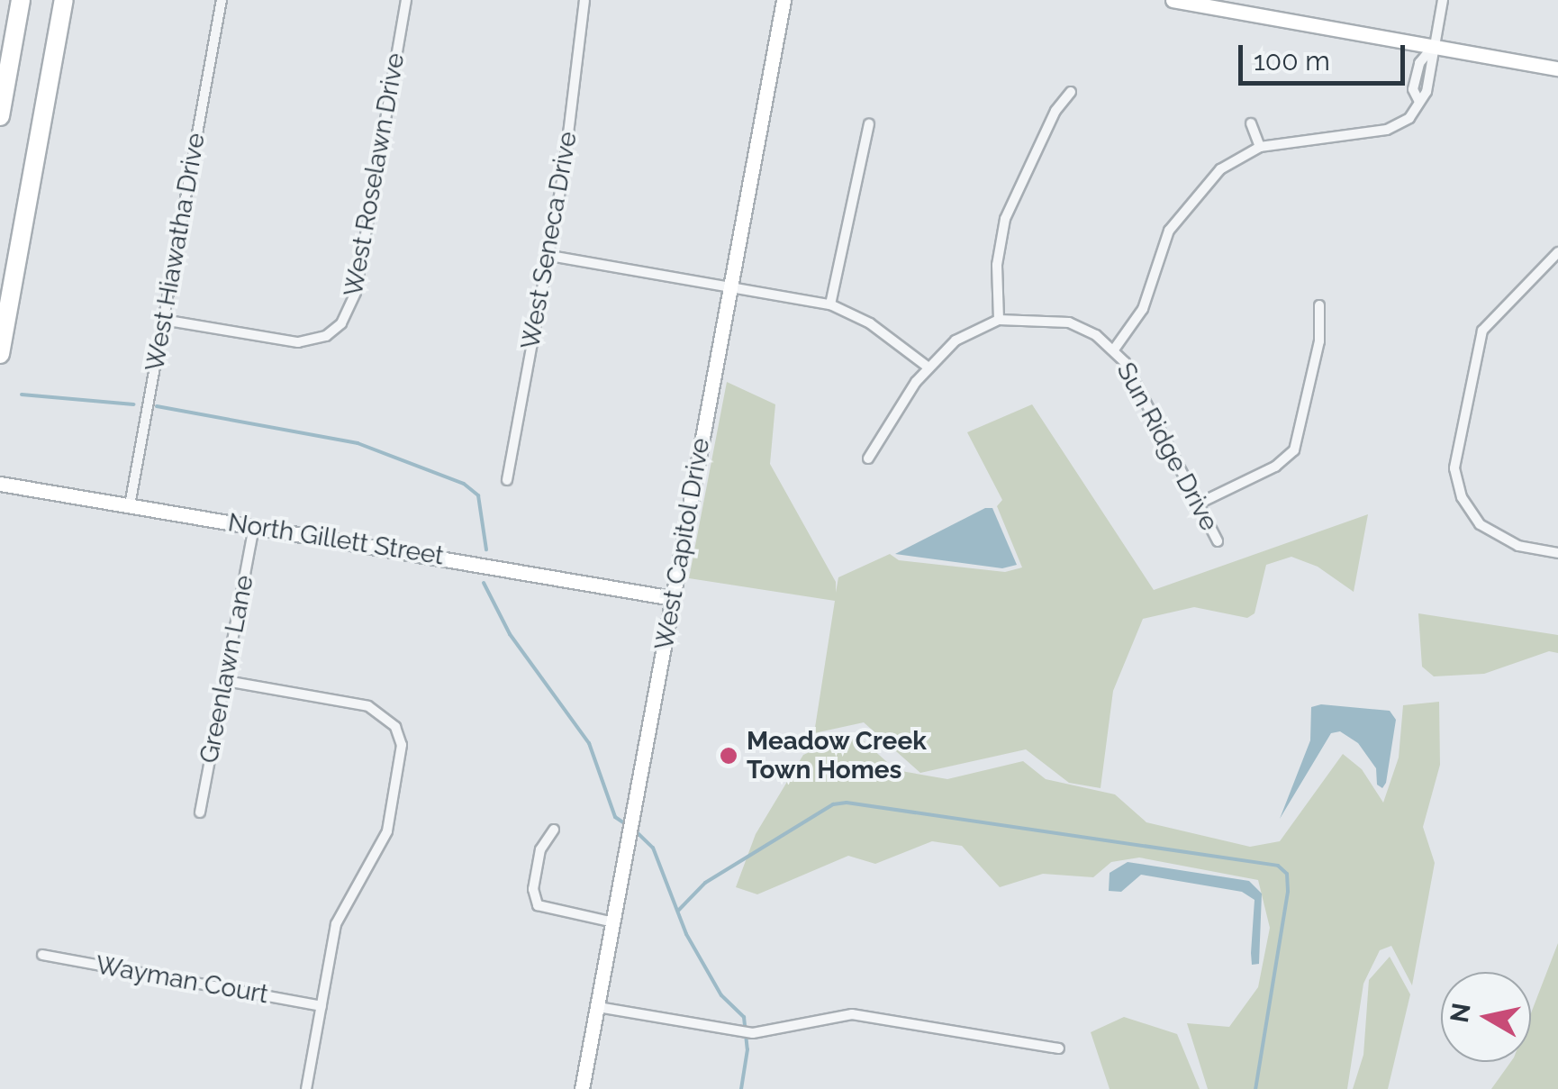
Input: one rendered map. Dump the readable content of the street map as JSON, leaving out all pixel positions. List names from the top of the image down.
{
  "streets": {
    "street": [
      "West Roselawn Drive",
      "West Seneca Drive",
      "West Hiawatha Drive",
      "Sun Ridge Drive",
      "North Gillett Street",
      "West Capitol Drive",
      "Greenlawn Lane",
      "Wayman Court"
    ]
  },
  "crossings": [
    ["West Roselawn Drive", "West Hiawatha Drive"],
    ["West Hiawatha Drive", "North Gillett Street"],
    ["North Gillett Street", "West Capitol Drive"],
    ["North Gillett Street", "Greenlawn Lane"]
  ],
  "places": ["Meadow Creek Town Homes"],
  "scale_bar": "100 m",
  "north": "left"
}
